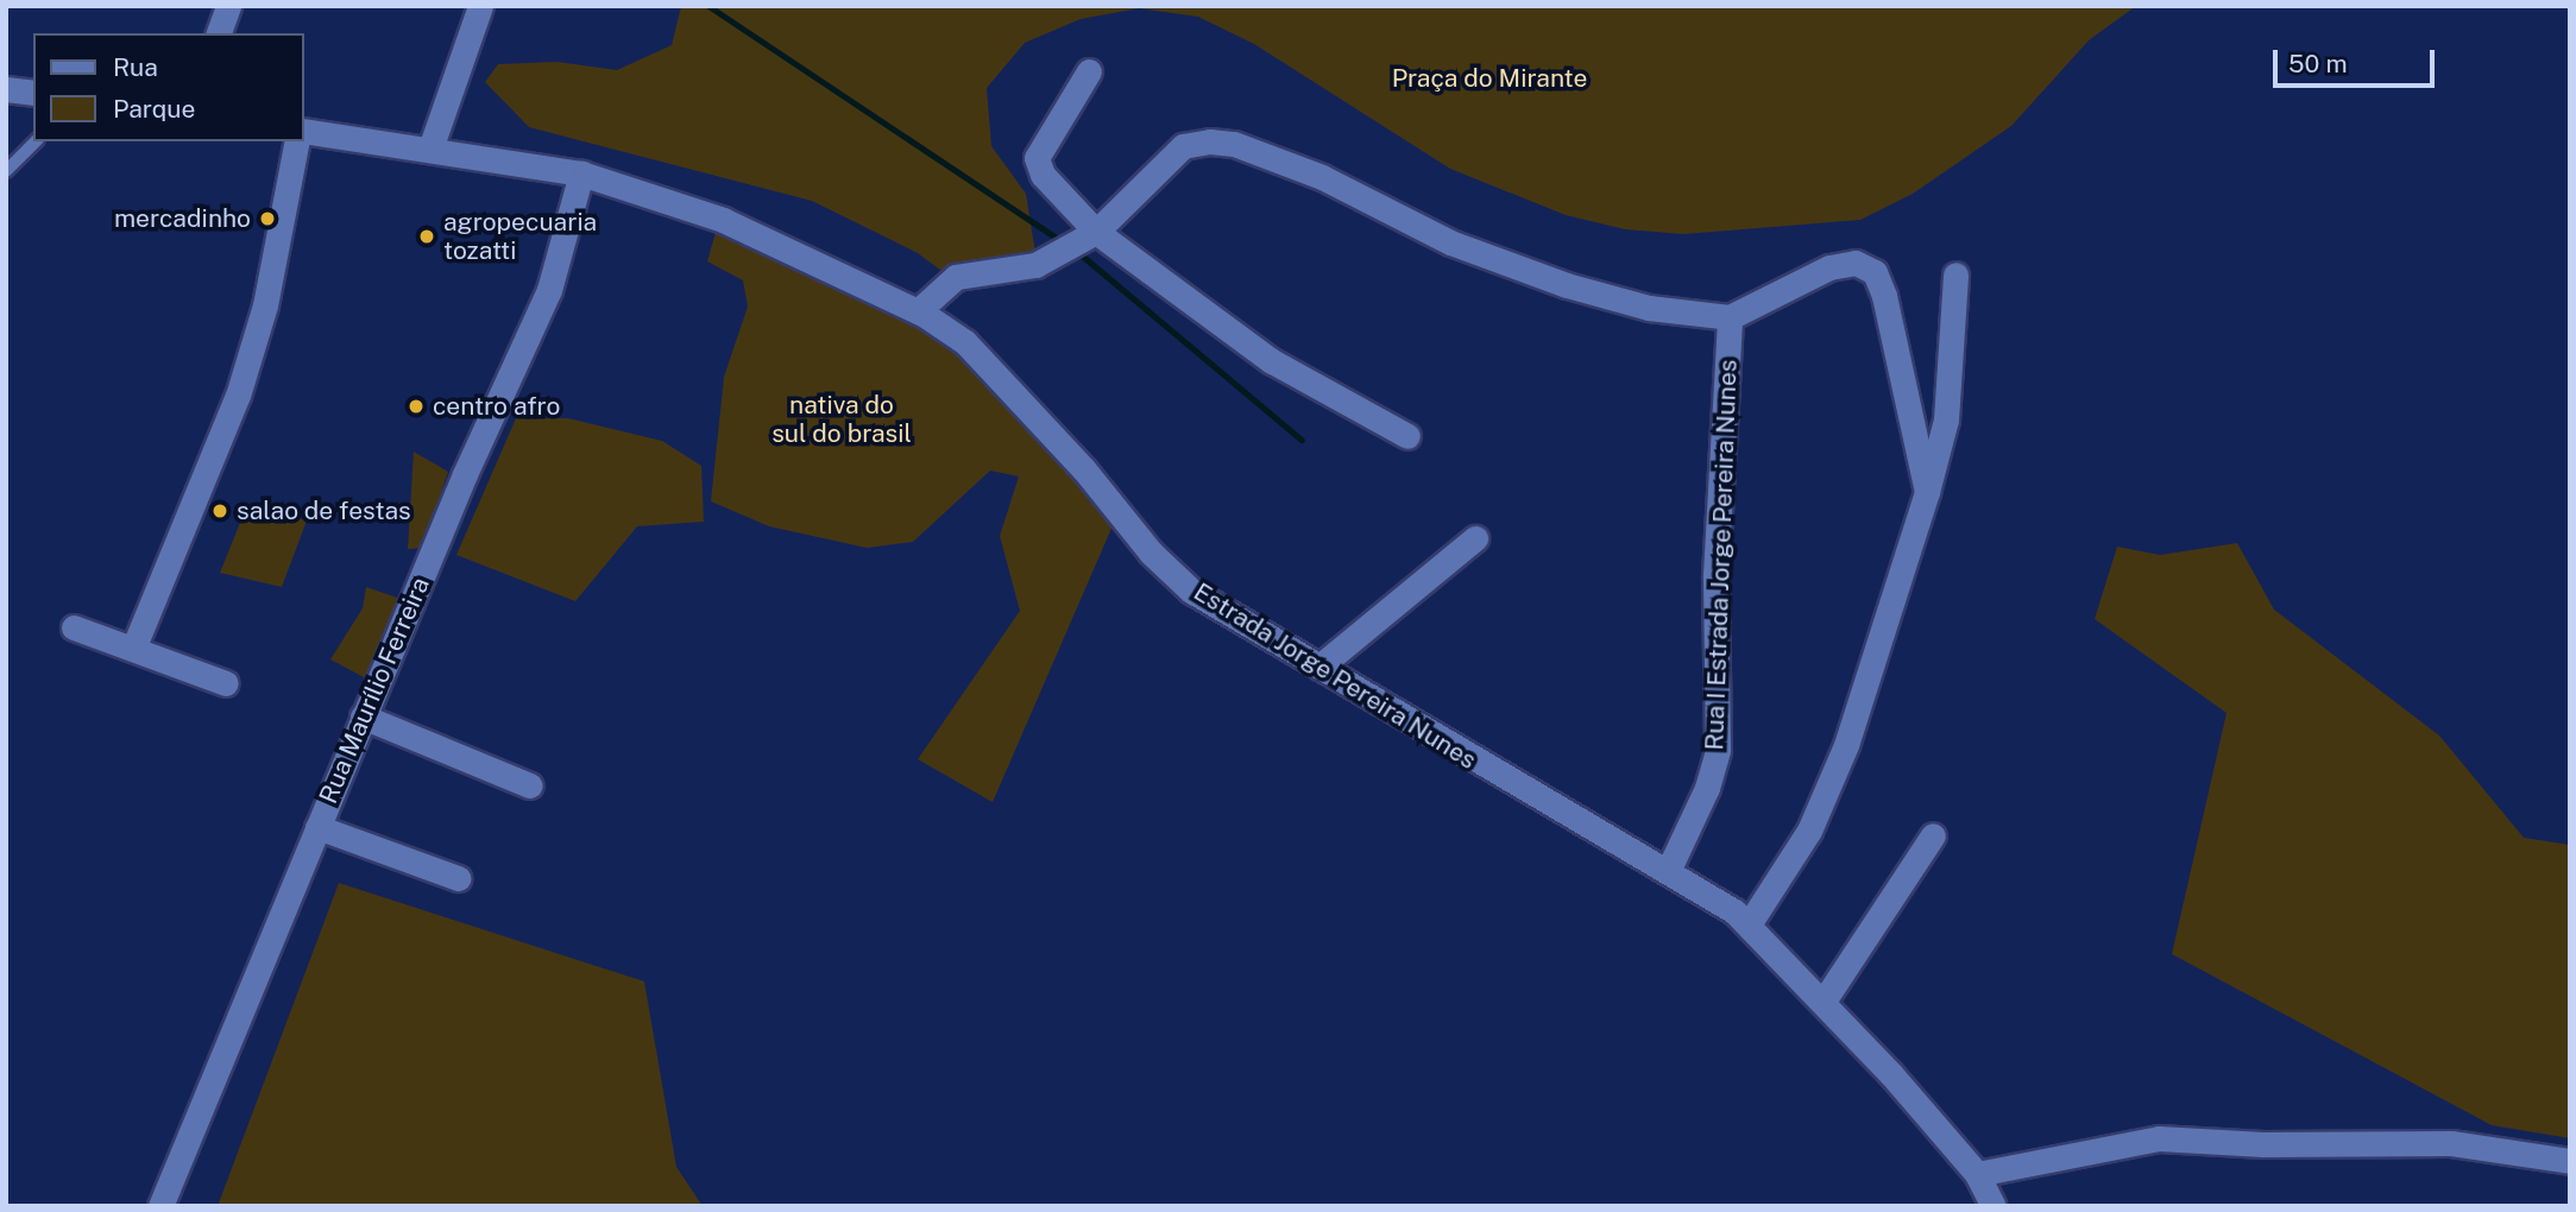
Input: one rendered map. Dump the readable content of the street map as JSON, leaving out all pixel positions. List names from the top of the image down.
{
  "streets": {
    "street": ["Rua I Estrada Jorge Pereira Nunes", "Estrada Jorge Pereira Nunes", "Rua Maurílio Ferreira"]
  },
  "crossings": [
    ["Rua I Estrada Jorge Pereira Nunes", "Estrada Jorge Pereira Nunes"],
    ["Estrada Jorge Pereira Nunes", "Rua Maurílio Ferreira"]
  ],
  "parks": ["Praça do Mirante", "nativa do sul do brasil"],
  "places": [
    "mercadinho",
    "agropecuaria tozatti",
    "centro afro",
    "salao de festas"
  ],
  "legend": ["Rua", "Parque"],
  "scale_bar": "50 m"
}
